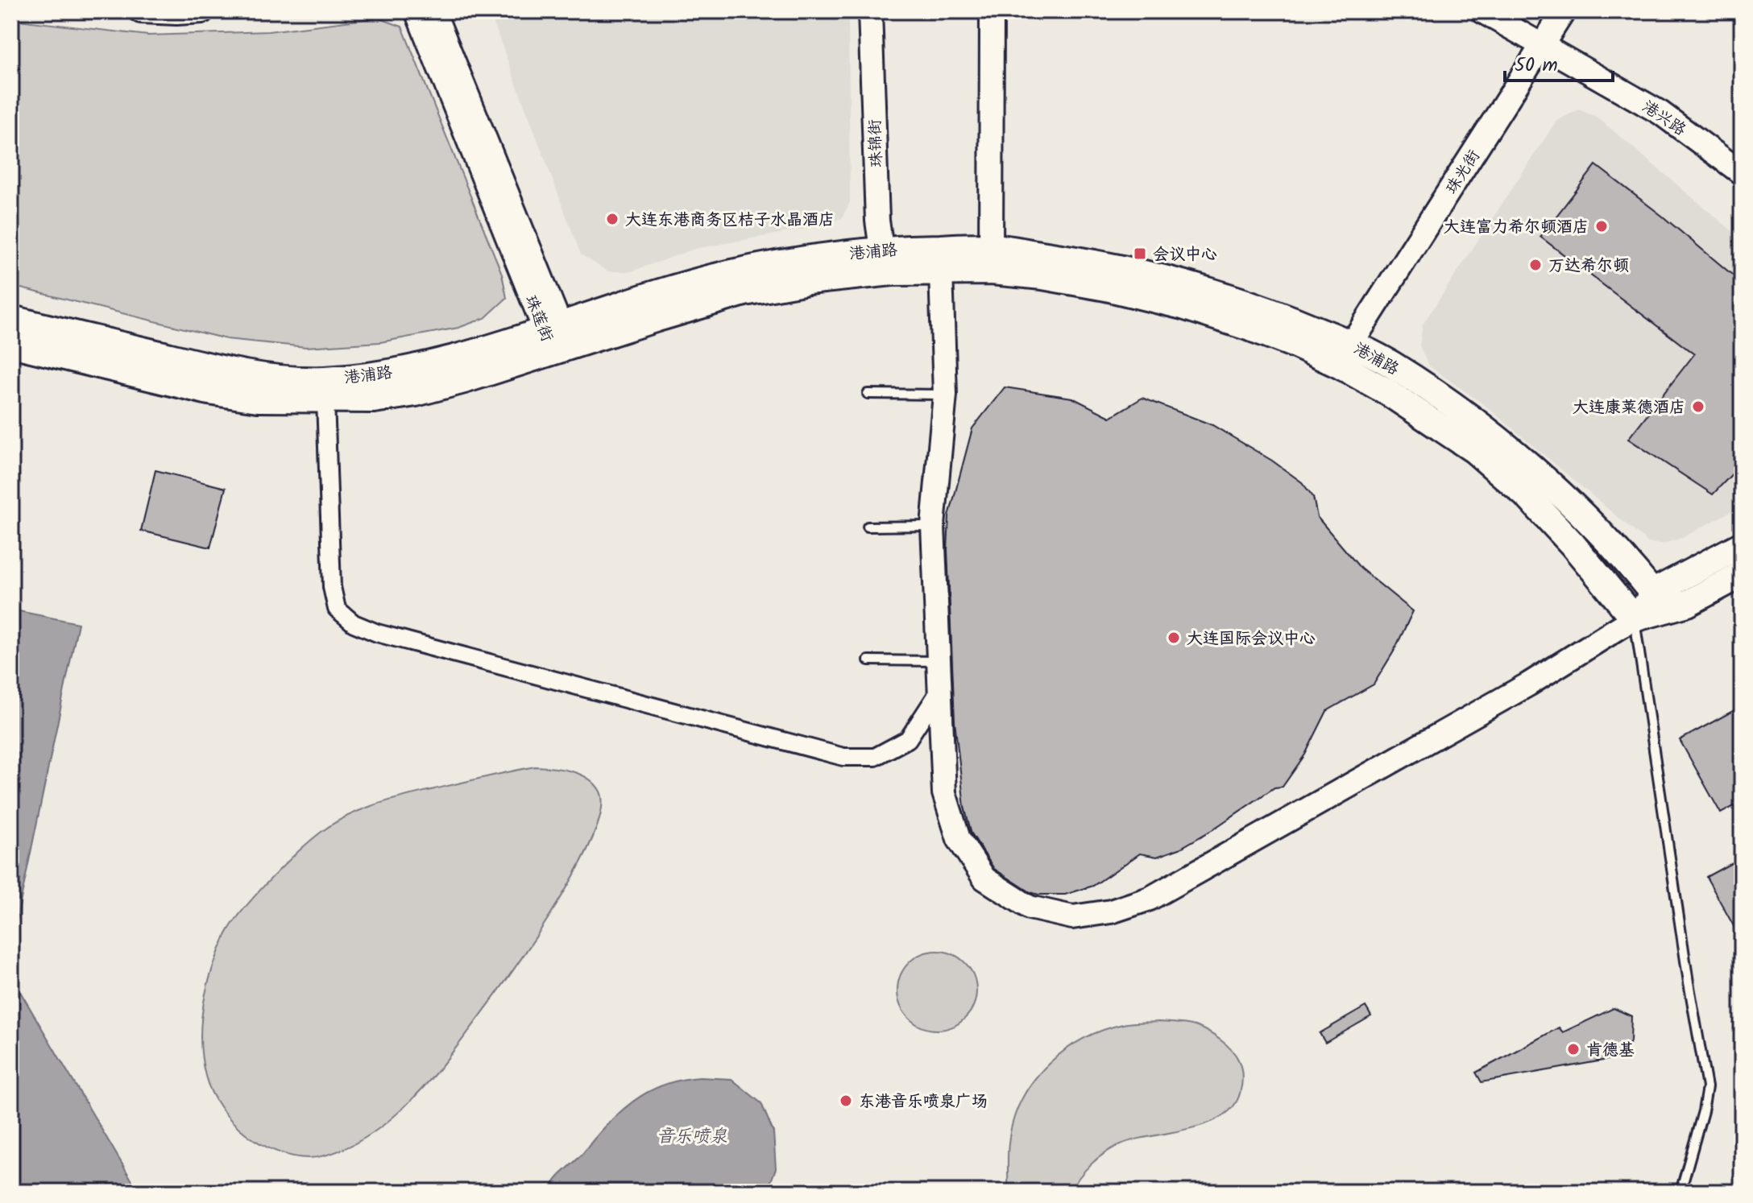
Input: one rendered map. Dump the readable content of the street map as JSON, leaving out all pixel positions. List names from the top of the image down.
{
  "streets": {
    "main road": [
      "港兴路",
      "珠锦街",
      "珠光街",
      "港浦路",
      "珠莲街"
    ]
  },
  "crossings": [
    ["港兴路", "珠光街"],
    ["珠锦街", "港浦路"],
    ["珠光街", "港浦路"],
    ["港浦路", "珠莲街"]
  ],
  "water": ["音乐喷泉"],
  "places": {
    "other": [
      "大连东港商务区桔子水晶酒店",
      "大连富力希尔顿酒店",
      "万达希尔顿",
      "大连康莱德酒店",
      "大连国际会议中心",
      "肯德基",
      "东港音乐喷泉广场"
    ],
    "transit": ["会议中心"]
  },
  "scale_bar": "50 m"
}
